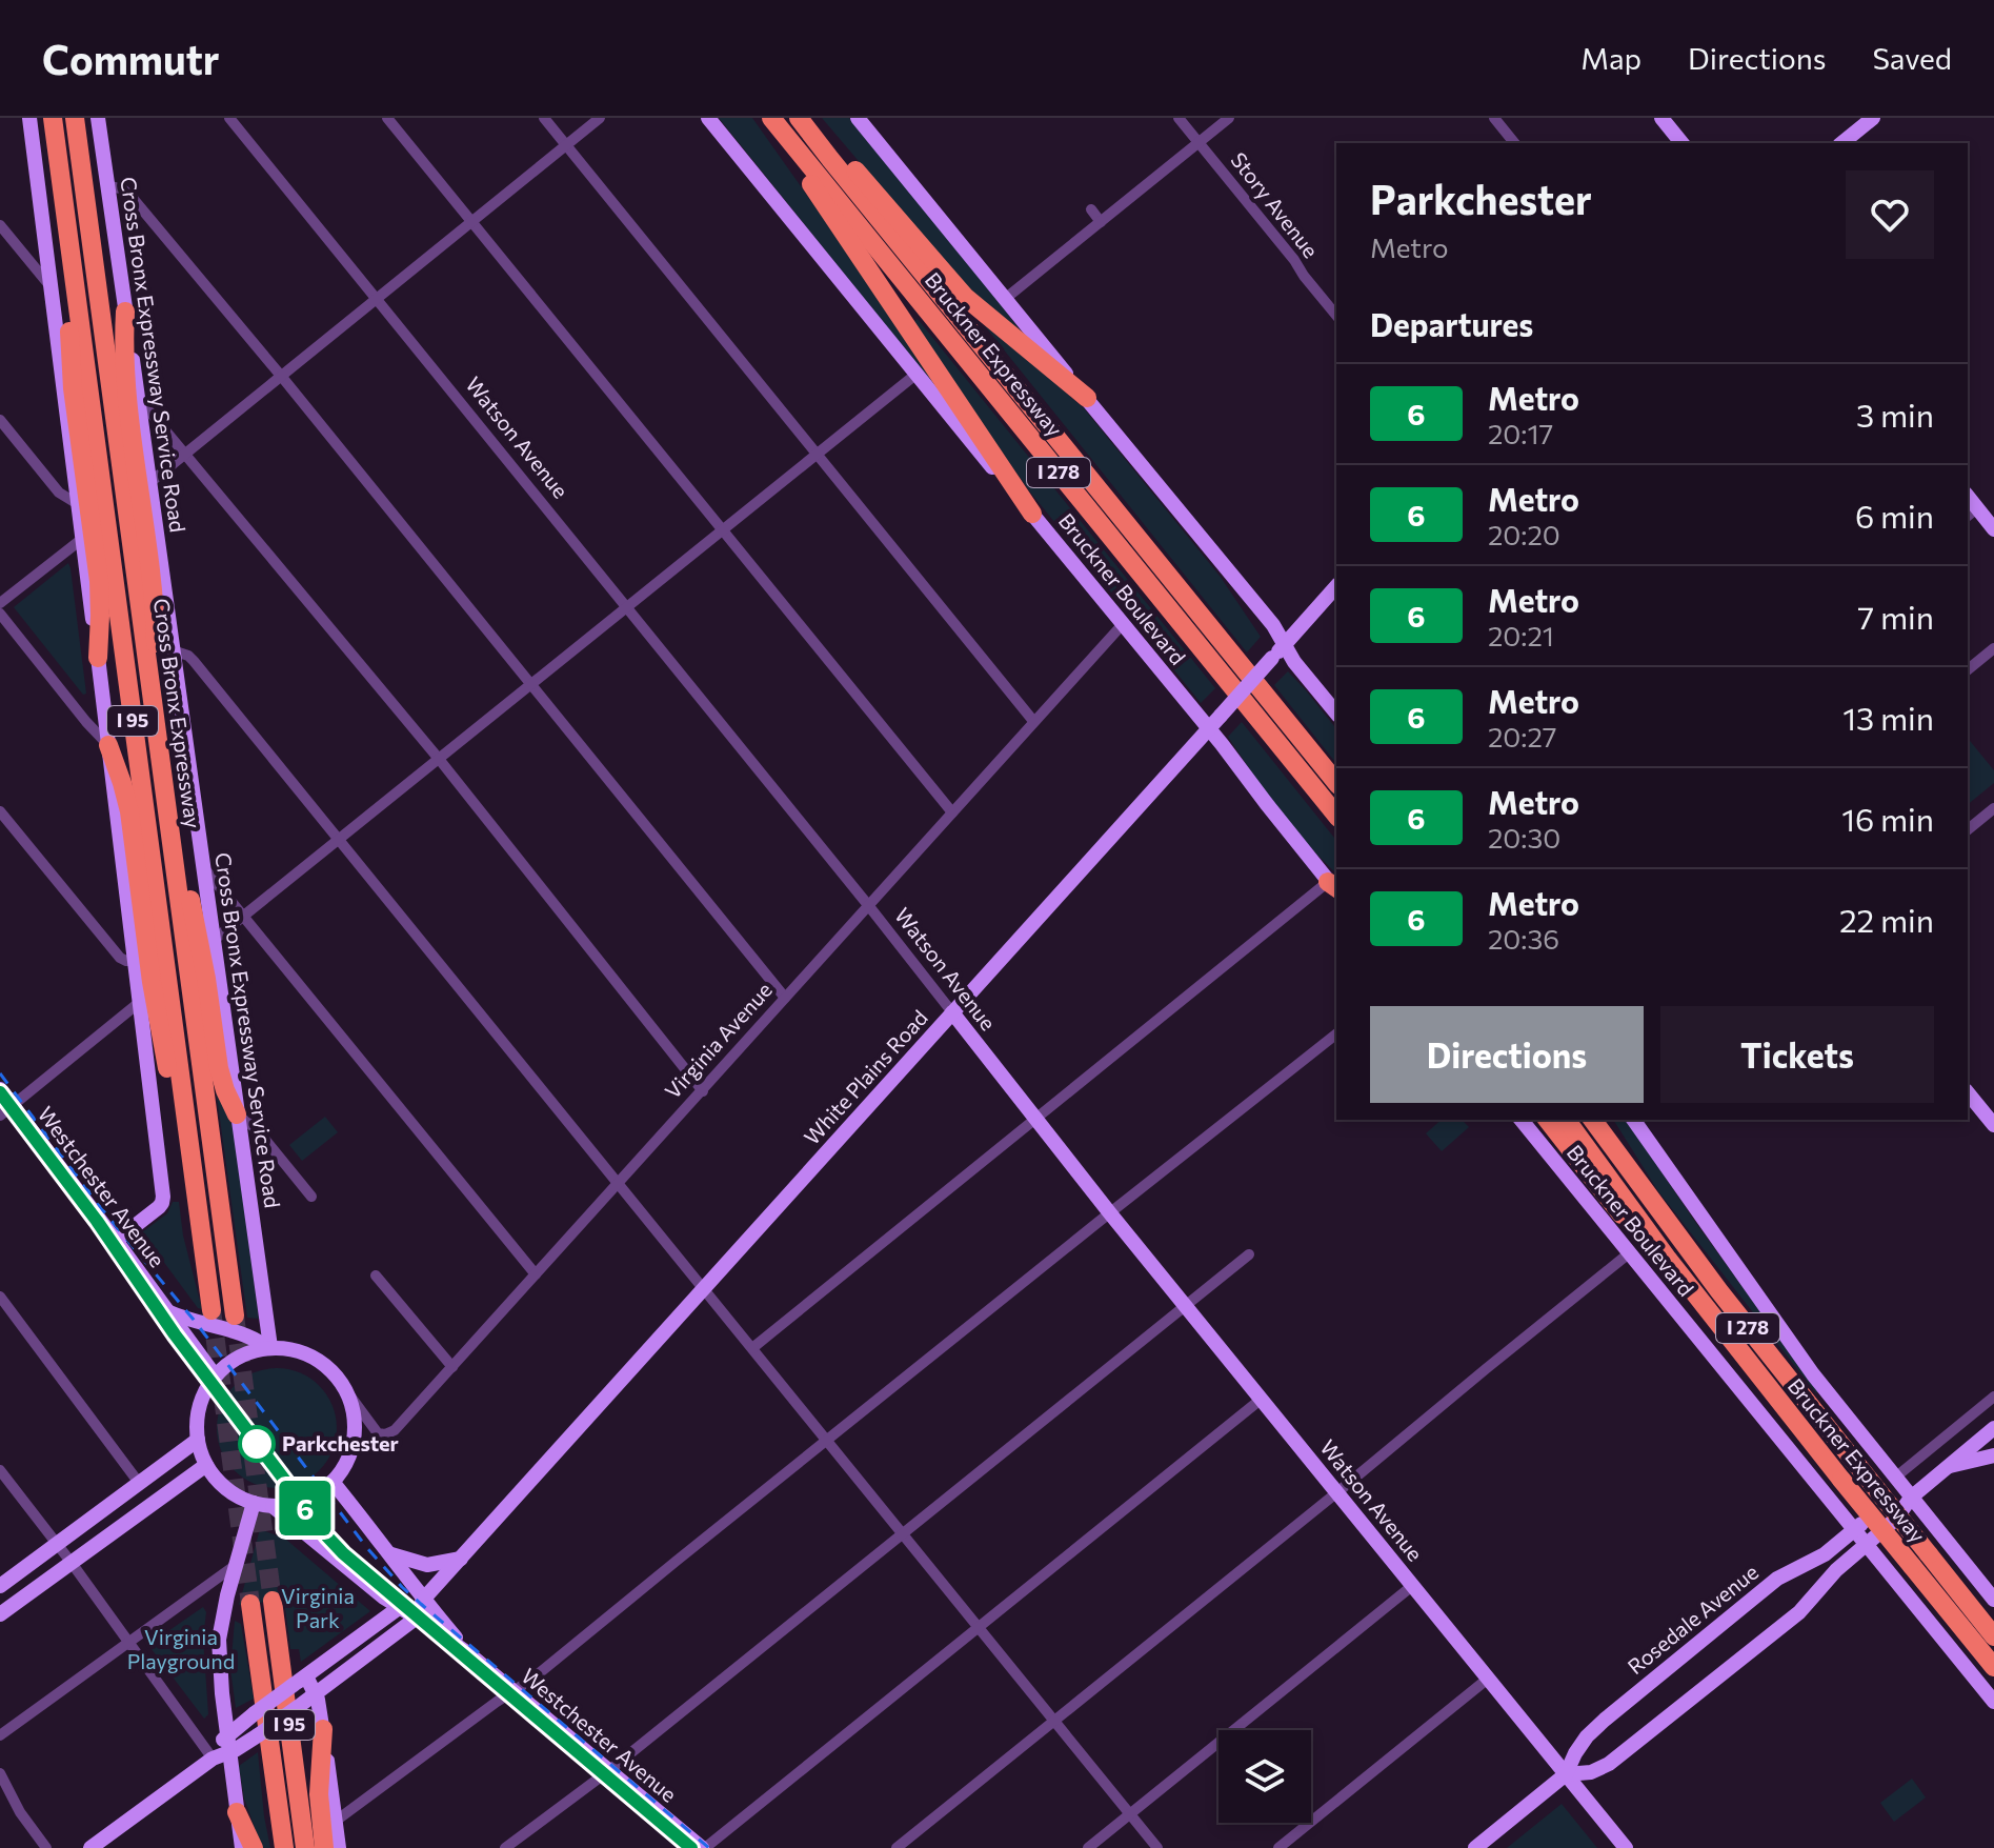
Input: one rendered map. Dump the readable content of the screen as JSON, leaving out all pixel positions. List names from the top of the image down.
{
  "streets": {
    "highway": [
      "Bruckner Expressway",
      "I 278",
      "Cross Bronx Expressway",
      "I 95"
    ],
    "main road": [
      "Cross Bronx Expressway Service Road",
      "Watson Avenue",
      "Bruckner Boulevard",
      "White Plains Road",
      "Westchester Avenue",
      "Rosedale Avenue"
    ],
    "street": ["Story Avenue", "Virginia Avenue"]
  },
  "crossings": [
    ["Cross Bronx Expressway Service Road", "Virginia Avenue"],
    ["Cross Bronx Expressway Service Road", "Westchester Avenue"],
    ["Watson Avenue", "Virginia Avenue"],
    ["Watson Avenue", "White Plains Road"],
    ["Watson Avenue", "Rosedale Avenue"],
    ["Bruckner Boulevard", "Virginia Avenue"],
    ["Bruckner Boulevard", "White Plains Road"],
    ["Bruckner Boulevard", "Rosedale Avenue"],
    ["Virginia Avenue", "Westchester Avenue"],
    ["White Plains Road", "Westchester Avenue"]
  ],
  "parks": ["Virginia Park", "Virginia Playground"],
  "places": ["Parkchester"],
  "lines": ["metro line 6"],
  "page": {
    "header": "Commutr",
    "nav": ["Map", "Directions", "Saved"],
    "on_map": "6",
    "heading": [
      ["Parkchester", "Metro"],
      "Departures"
    ],
    "list": [
      {
        "mark": "6",
        "name": "Metro",
        "note": "20:17",
        "value": "3 min"
      },
      {
        "mark": "6",
        "name": "Metro",
        "note": "20:20",
        "value": "6 min"
      },
      {
        "mark": "6",
        "name": "Metro",
        "note": "20:21",
        "value": "7 min"
      },
      {
        "mark": "6",
        "name": "Metro",
        "note": "20:27",
        "value": "13 min"
      },
      {
        "mark": "6",
        "name": "Metro",
        "note": "20:30",
        "value": "16 min"
      },
      {
        "mark": "6",
        "name": "Metro",
        "note": "20:36",
        "value": "22 min"
      }
    ],
    "buttons": ["Directions", "Tickets"]
  }
}
